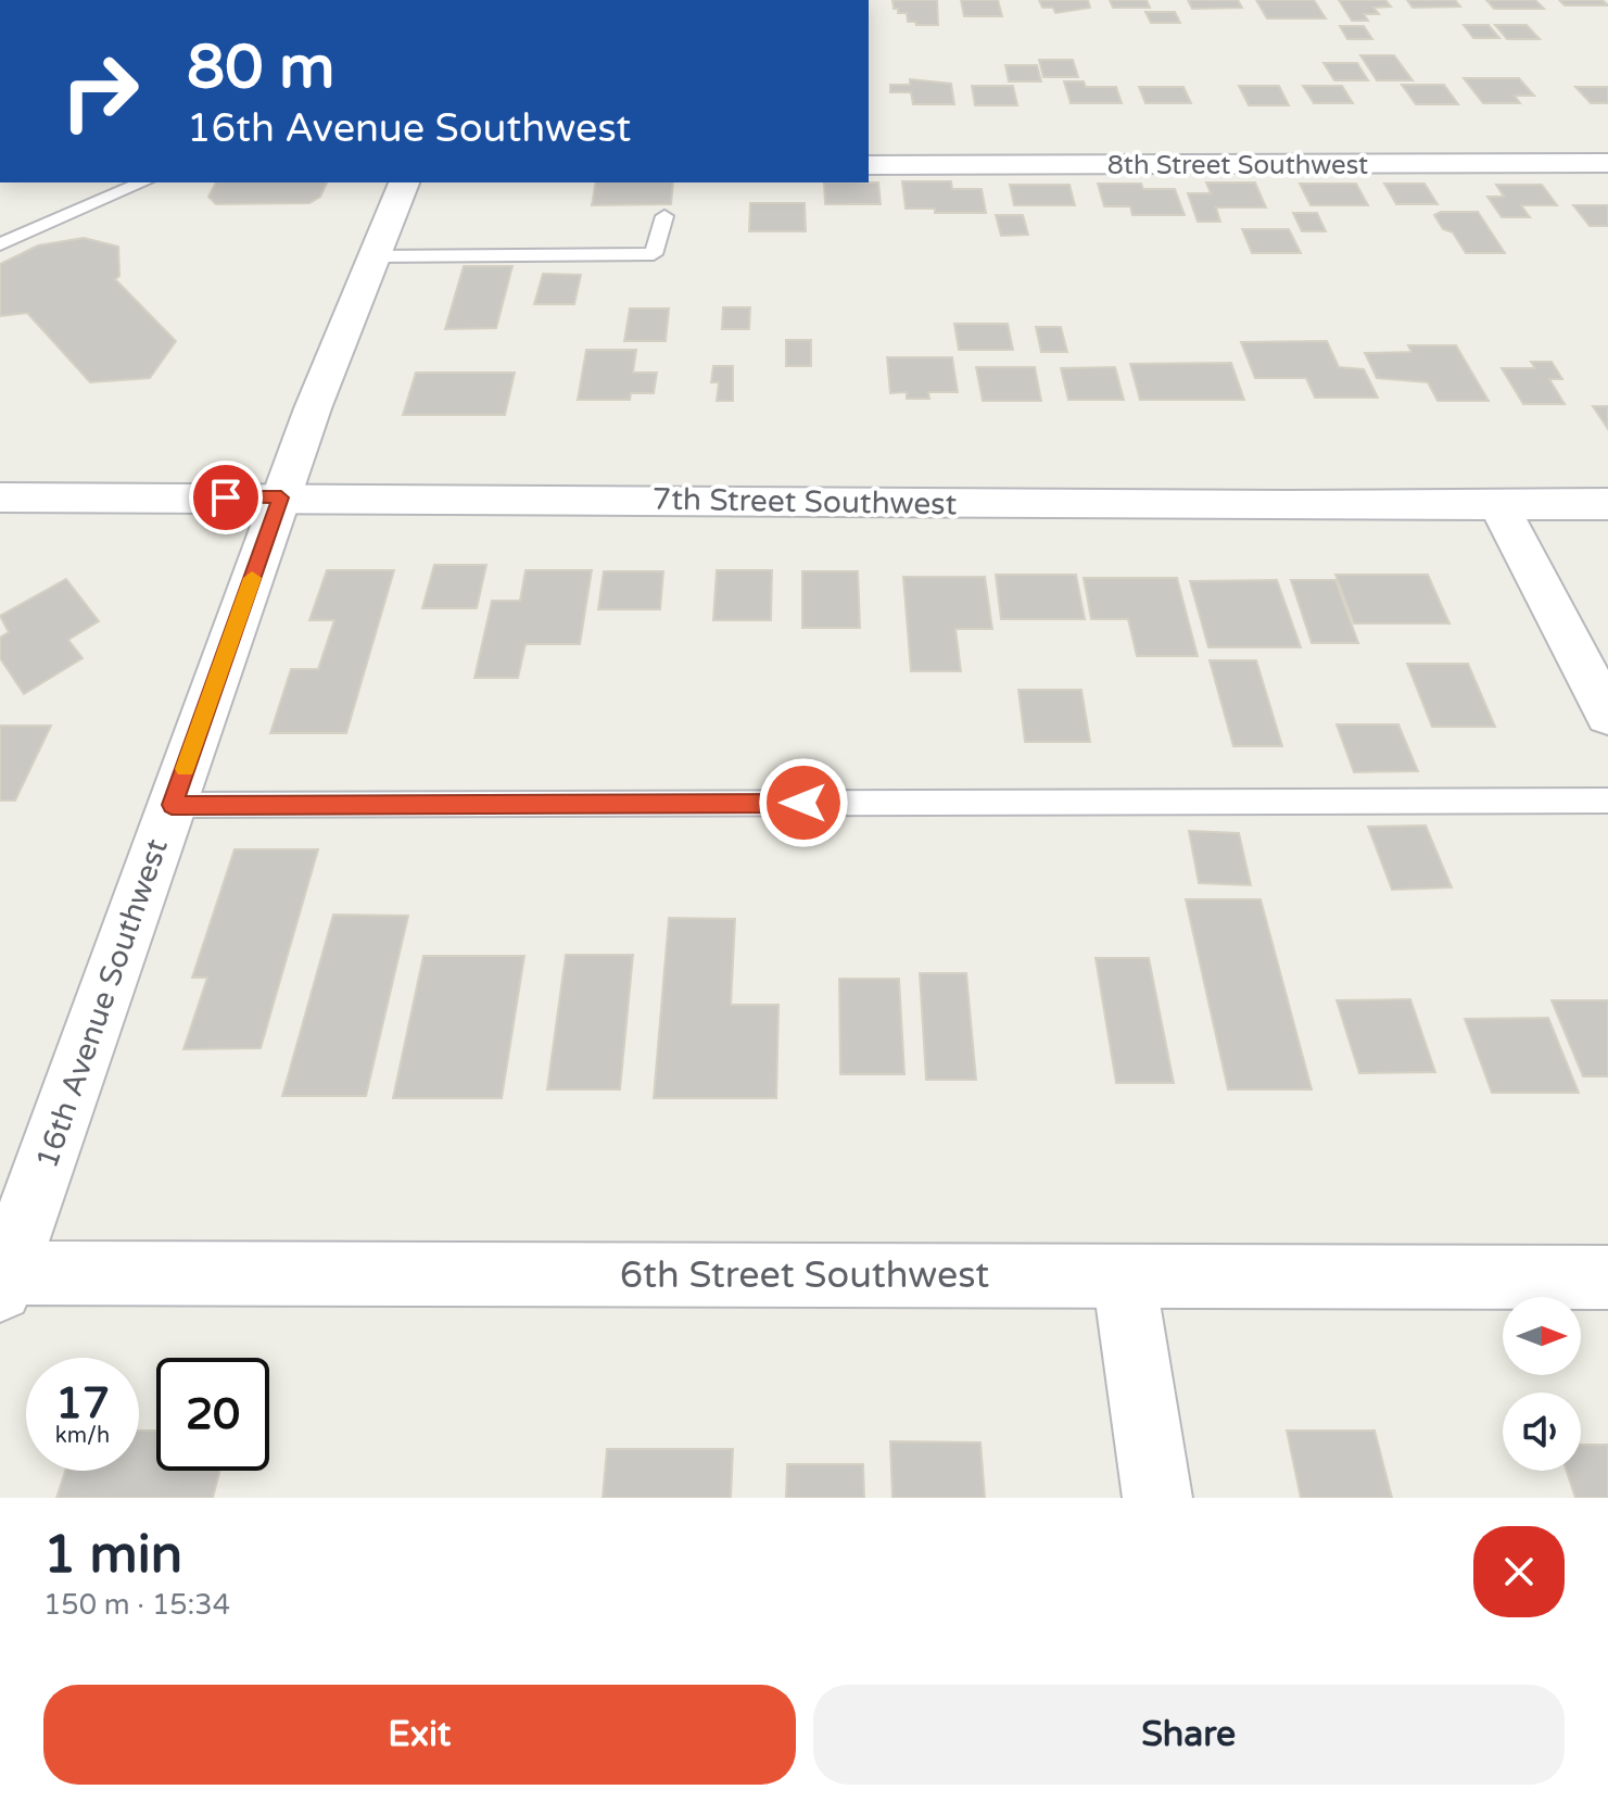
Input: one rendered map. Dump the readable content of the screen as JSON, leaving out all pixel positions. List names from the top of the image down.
{
  "streets": {
    "street": [
      "8th Street Southwest",
      "7th Street Southwest",
      "16th Avenue Southwest",
      "6th Street Southwest"
    ]
  },
  "crossings": [
    ["7th Street Southwest", "16th Avenue Southwest"],
    ["16th Avenue Southwest", "6th Street Southwest"]
  ],
  "north": "right",
  "page": {
    "turn": ["80 m", "16th Avenue Southwest"],
    "speed": "17 km/h",
    "limit": "20",
    "heading": ["1 min", "150 m · 15:34"],
    "buttons": ["Exit", "Share"]
  }
}
